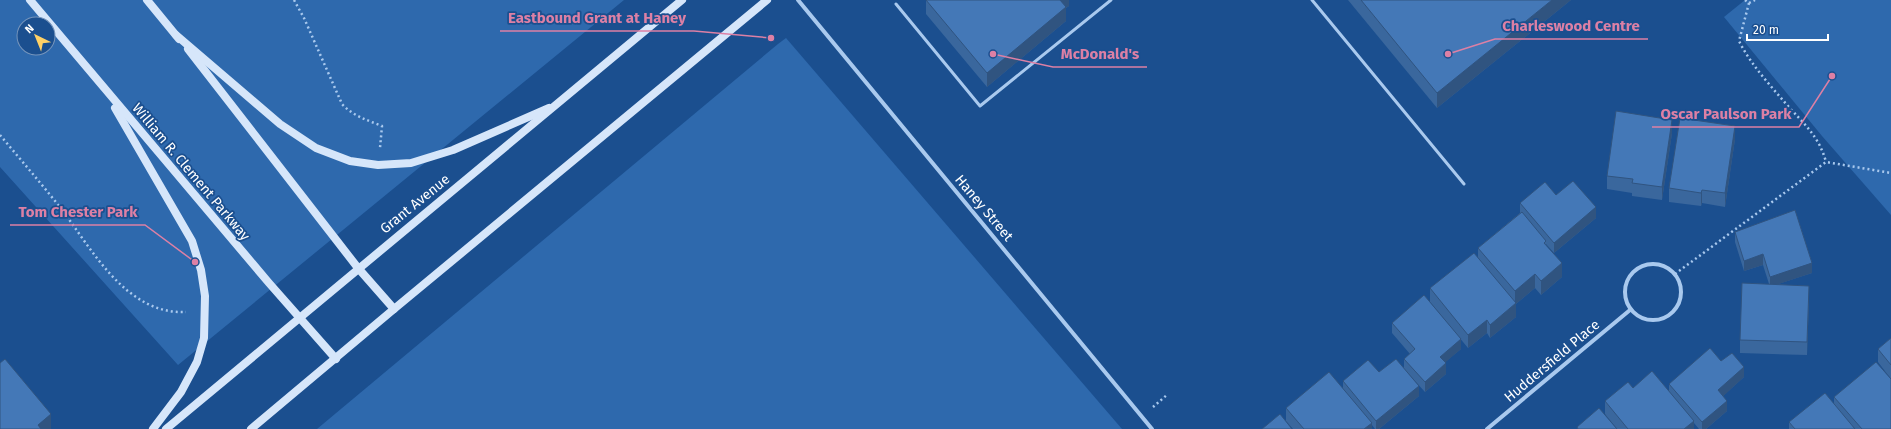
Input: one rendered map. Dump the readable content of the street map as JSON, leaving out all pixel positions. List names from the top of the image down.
{
  "streets": {
    "main road": ["William R. Clement Parkway", "Grant Avenue"],
    "street": ["Haney Street", "Huddersfield Place"]
  },
  "crossings": [
    ["William R. Clement Parkway", "Grant Avenue"]
  ],
  "places": [
    "Eastbound Grant at Haney",
    "McDonald's",
    "Charleswood Centre",
    "Oscar Paulson Park",
    "Tom Chester Park"
  ],
  "scale_bar": "20 m",
  "north": "top left"
}
